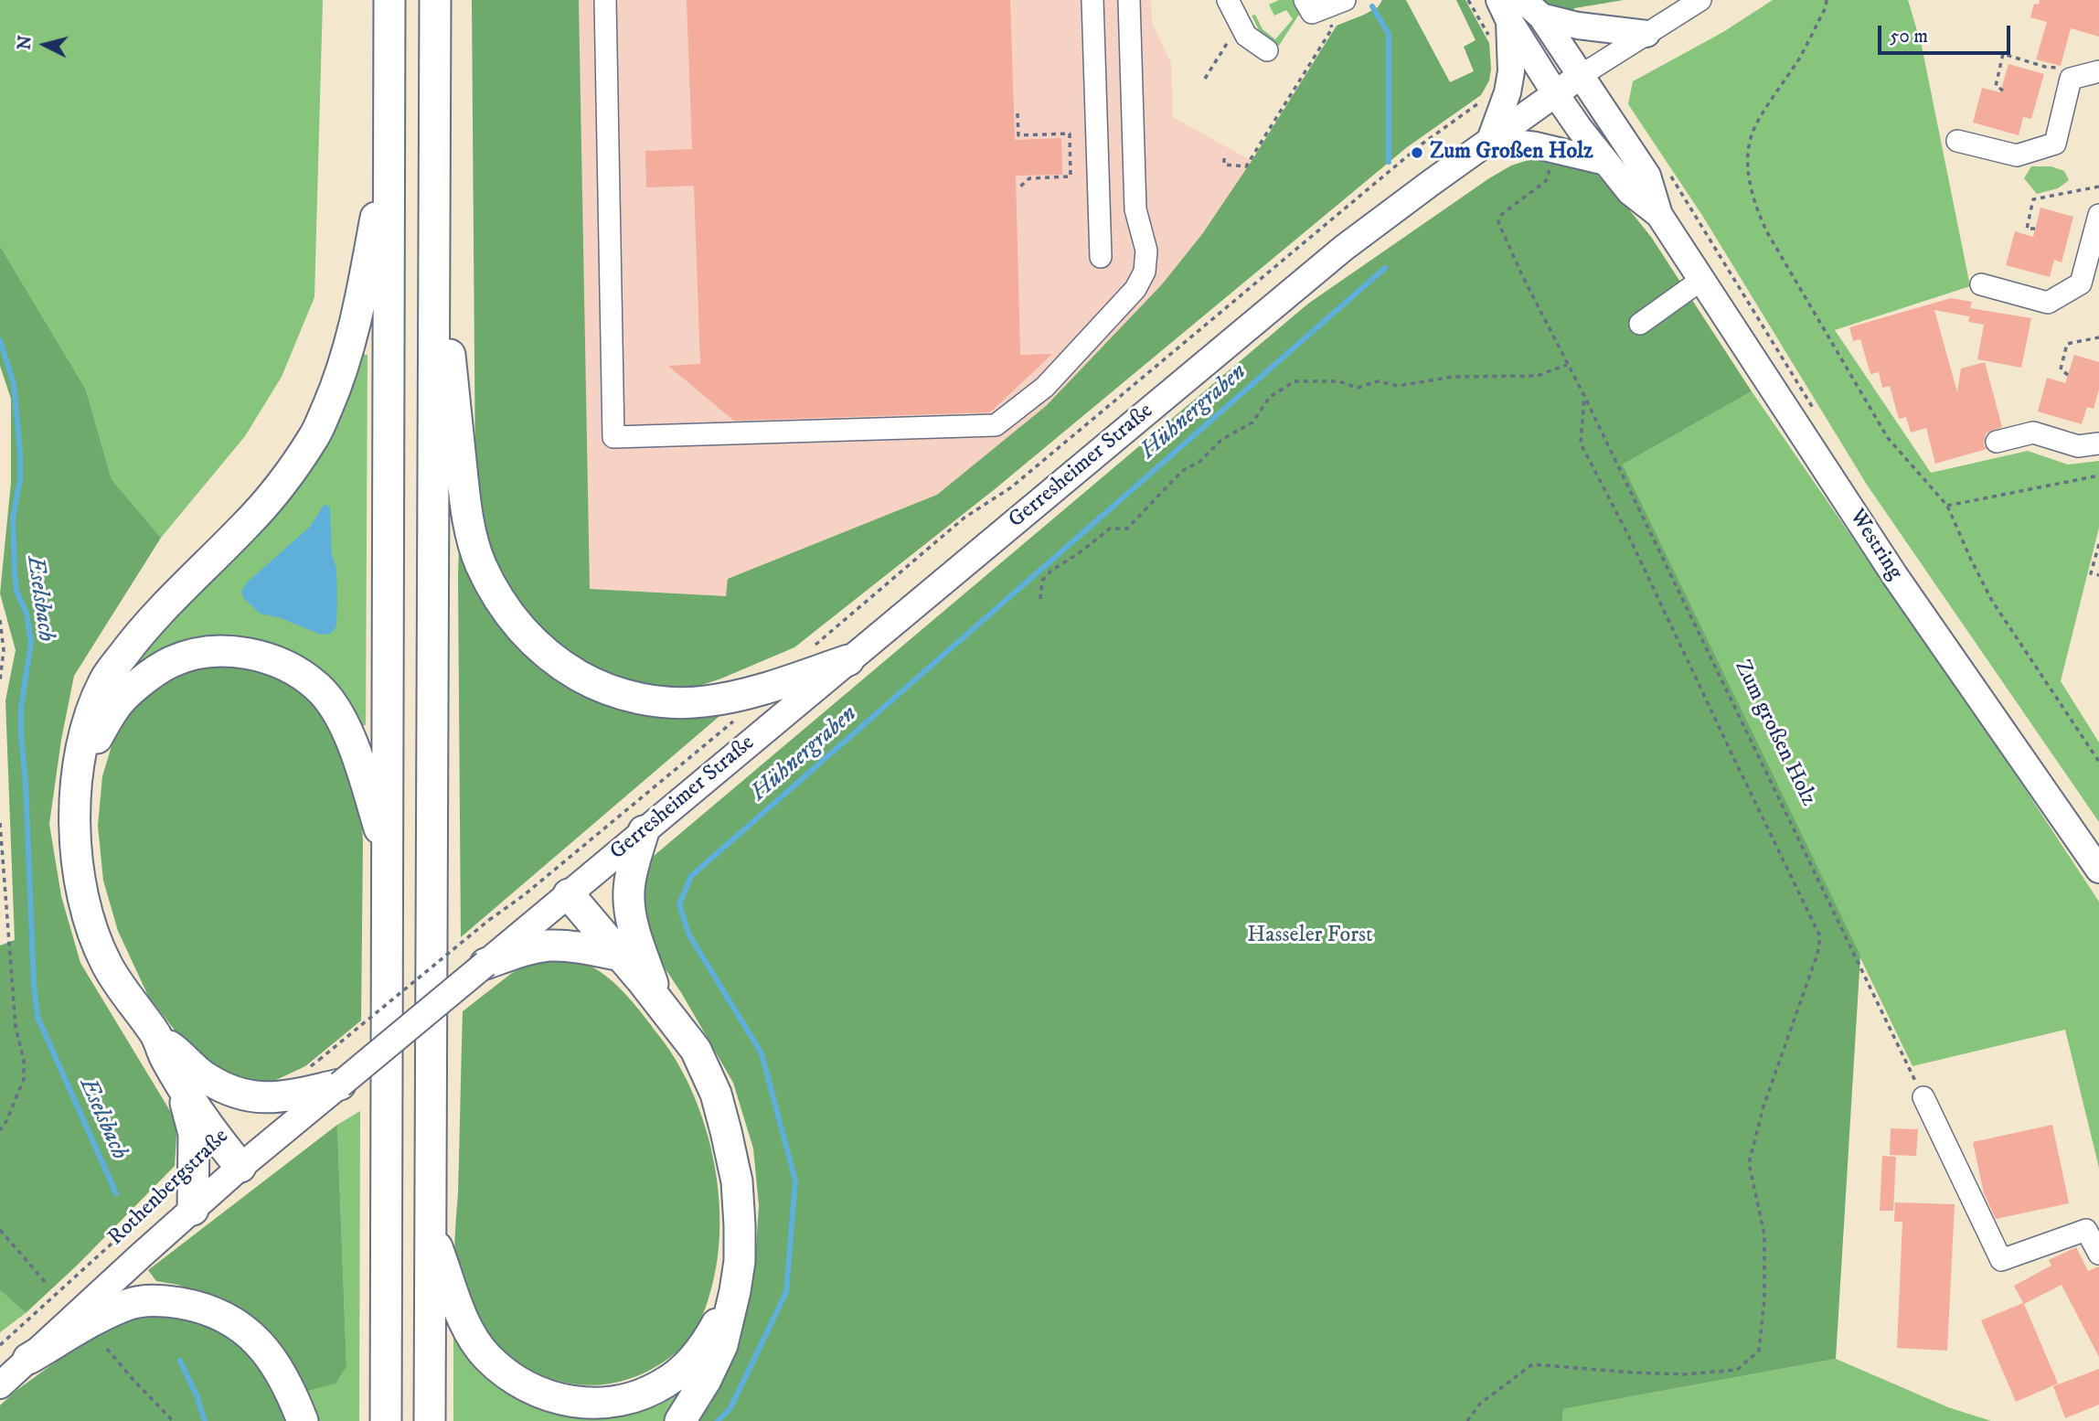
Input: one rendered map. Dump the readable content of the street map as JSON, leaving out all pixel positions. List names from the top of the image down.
{
  "streets": {
    "main road": ["Gerresheimer Straße", "Westring", "Rothenbergstraße"],
    "path": ["Zum großen Holz"]
  },
  "crossings": [
    ["Gerresheimer Straße", "Westring"],
    ["Gerresheimer Straße", "Rothenbergstraße"]
  ],
  "water": ["Hühnergraben", "Eselsbach"],
  "parks": ["Hasseler Forst"],
  "places": ["Zum Großen Holz"],
  "scale_bar": "50 m",
  "north": "left"
}
